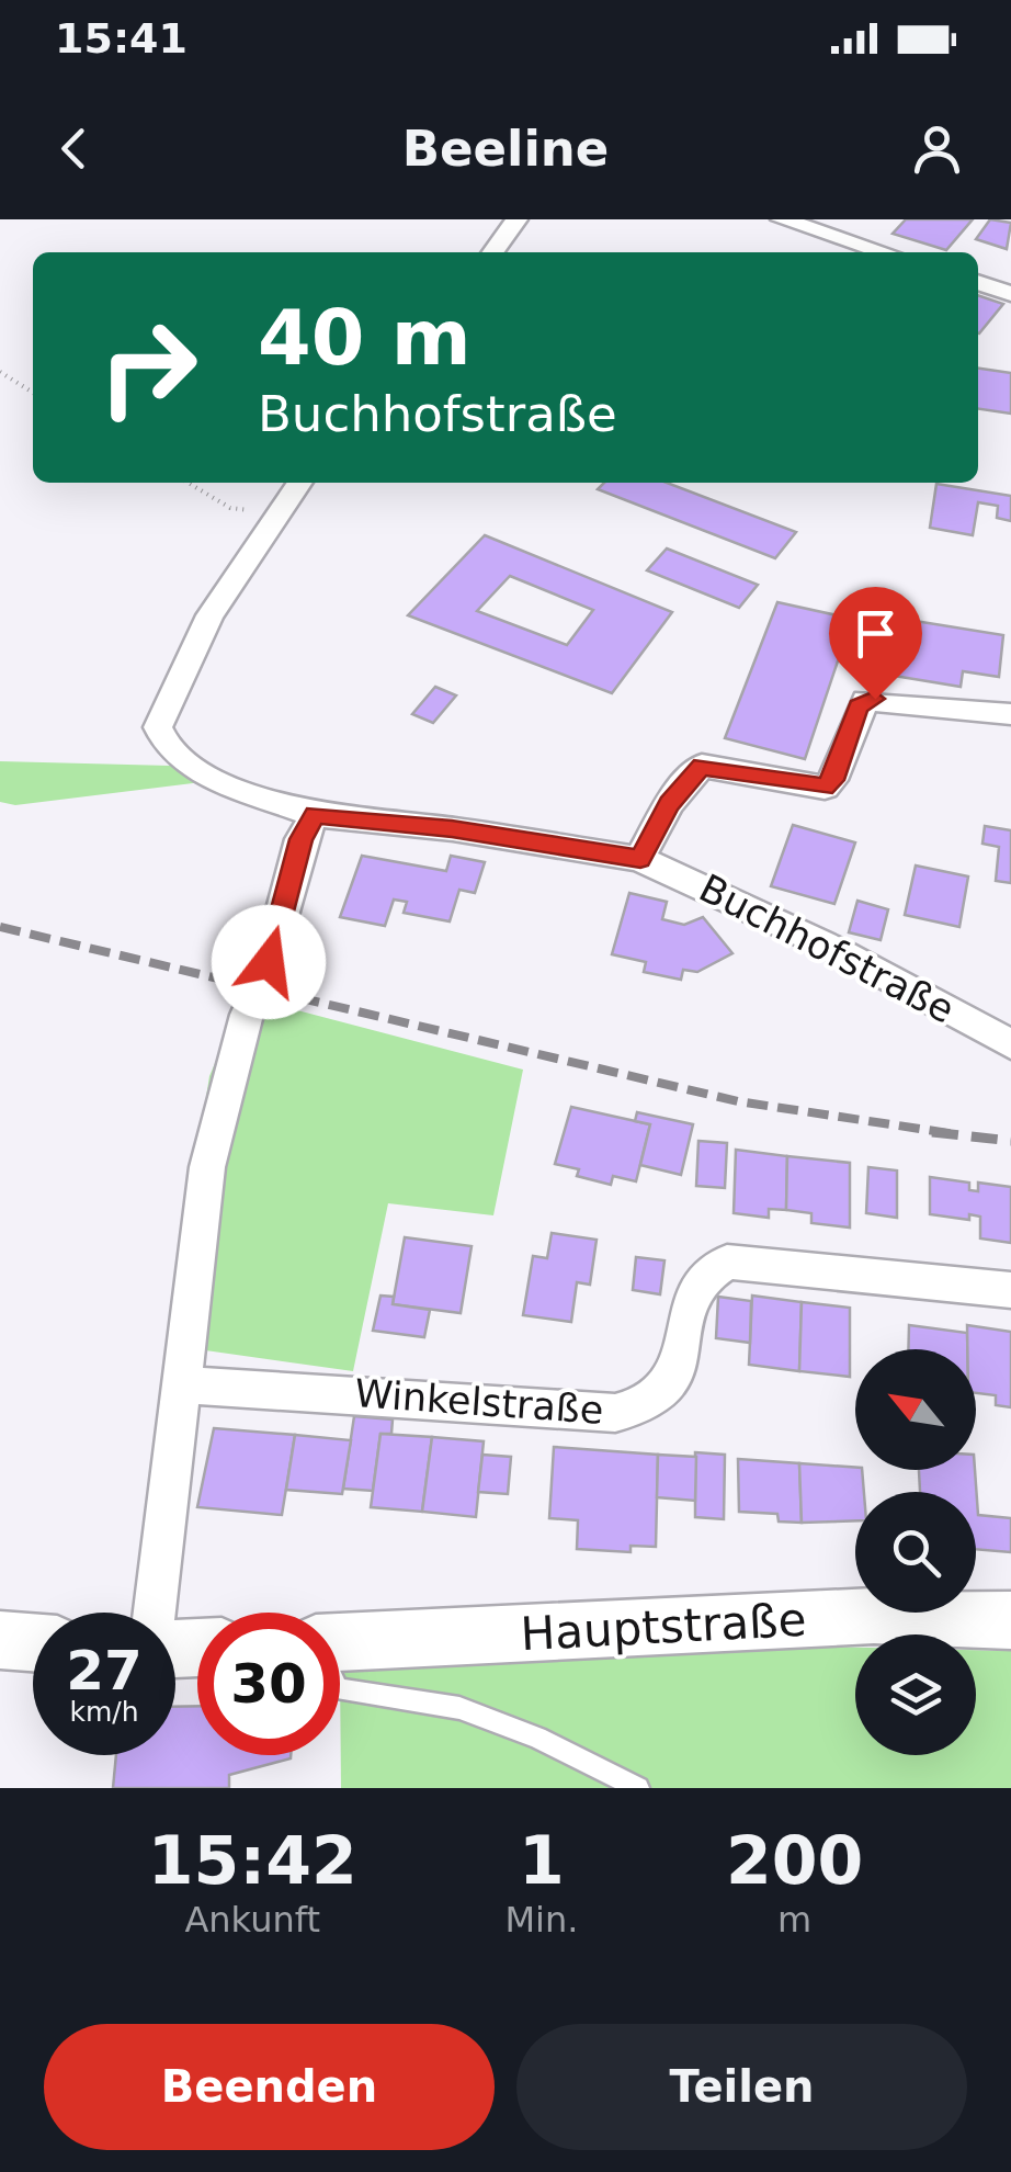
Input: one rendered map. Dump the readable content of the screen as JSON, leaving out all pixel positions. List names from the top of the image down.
{
  "streets": {
    "street": ["Buchhofstraße", "Winkelstraße", "Hauptstraße"]
  },
  "north": "top left",
  "page": {
    "status": "15:41",
    "header": "Beeline",
    "turn": ["40 m", "Buchhofstraße"],
    "speed": "27 km/h",
    "limit": "30",
    "eta": [
      "15:42",
      "Ankunft",
      "1",
      "Min.",
      "200",
      "m"
    ],
    "buttons": ["Beenden", "Teilen"]
  }
}
